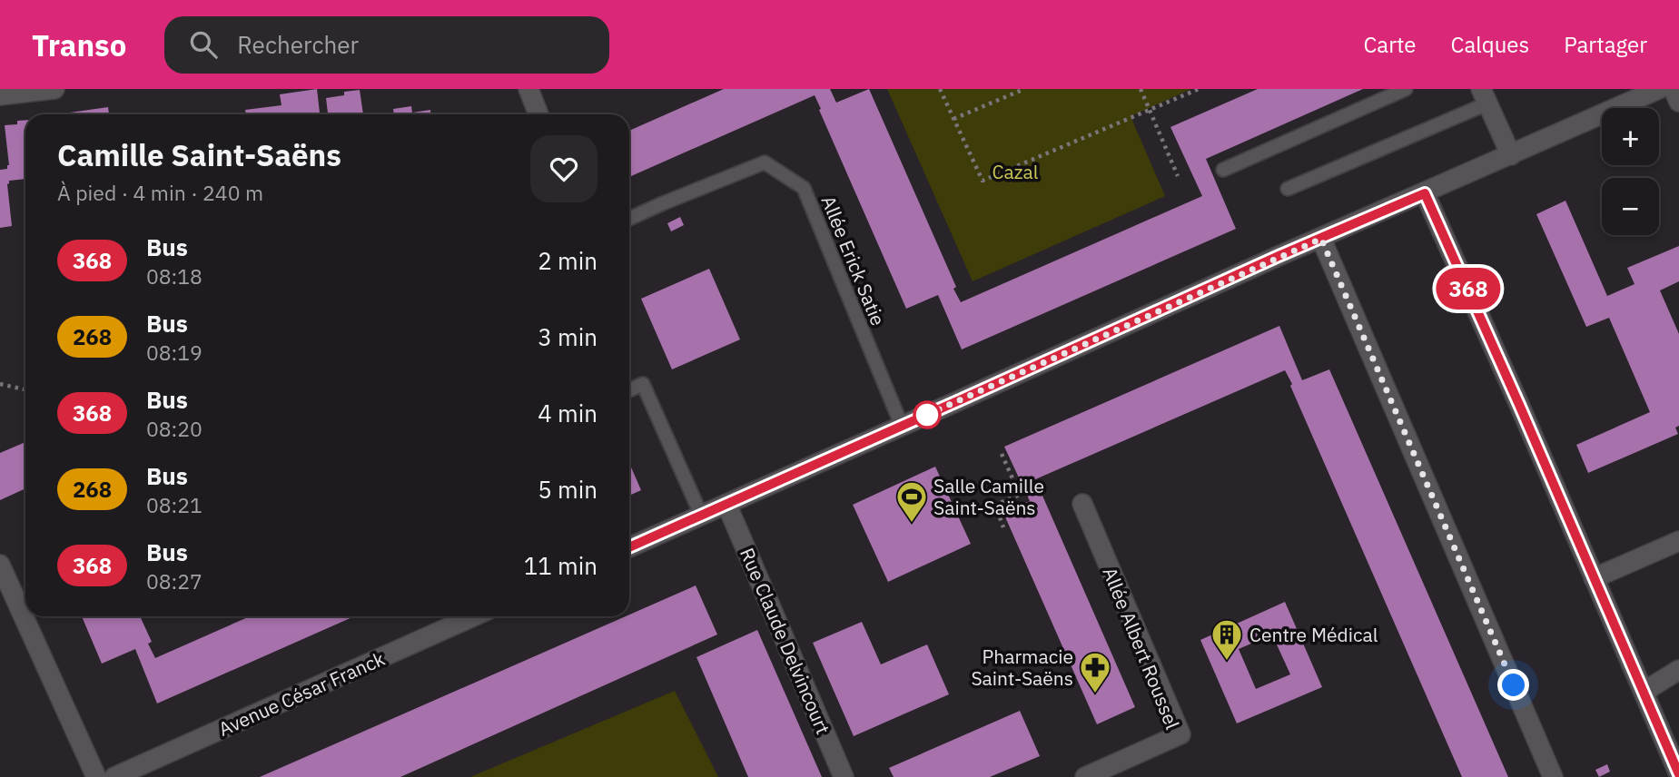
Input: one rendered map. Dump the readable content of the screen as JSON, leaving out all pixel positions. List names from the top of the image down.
{
  "streets": {
    "street": ["Rue Claude Delvincourt", "Allée Albert Roussel", "Avenue César Franck"],
    "lane": ["Allée Erick Satie"]
  },
  "parks": ["Cazal"],
  "places": {
    "sports": ["Salle Camille Saint-Saëns"],
    "building": ["Centre Médical"],
    "pharmacy": ["Pharmacie Saint-Saëns"]
  },
  "lines": ["bus line 368"],
  "page": {
    "header": "Transo",
    "search": "Rechercher",
    "nav": ["Carte", "Calques", "Partager"],
    "on_map": "368",
    "map_buttons": ["+", "−"],
    "heading": ["Camille Saint-Saëns", "À pied · 4 min · 240 m"],
    "list": [
      {
        "mark": "368",
        "name": "Bus",
        "note": "08:18",
        "value": "2 min"
      },
      {
        "mark": "268",
        "name": "Bus",
        "note": "08:19",
        "value": "3 min"
      },
      {
        "mark": "368",
        "name": "Bus",
        "note": "08:20",
        "value": "4 min"
      },
      {
        "mark": "268",
        "name": "Bus",
        "note": "08:21",
        "value": "5 min"
      },
      {
        "mark": "368",
        "name": "Bus",
        "note": "08:27",
        "value": "11 min"
      }
    ]
  }
}
